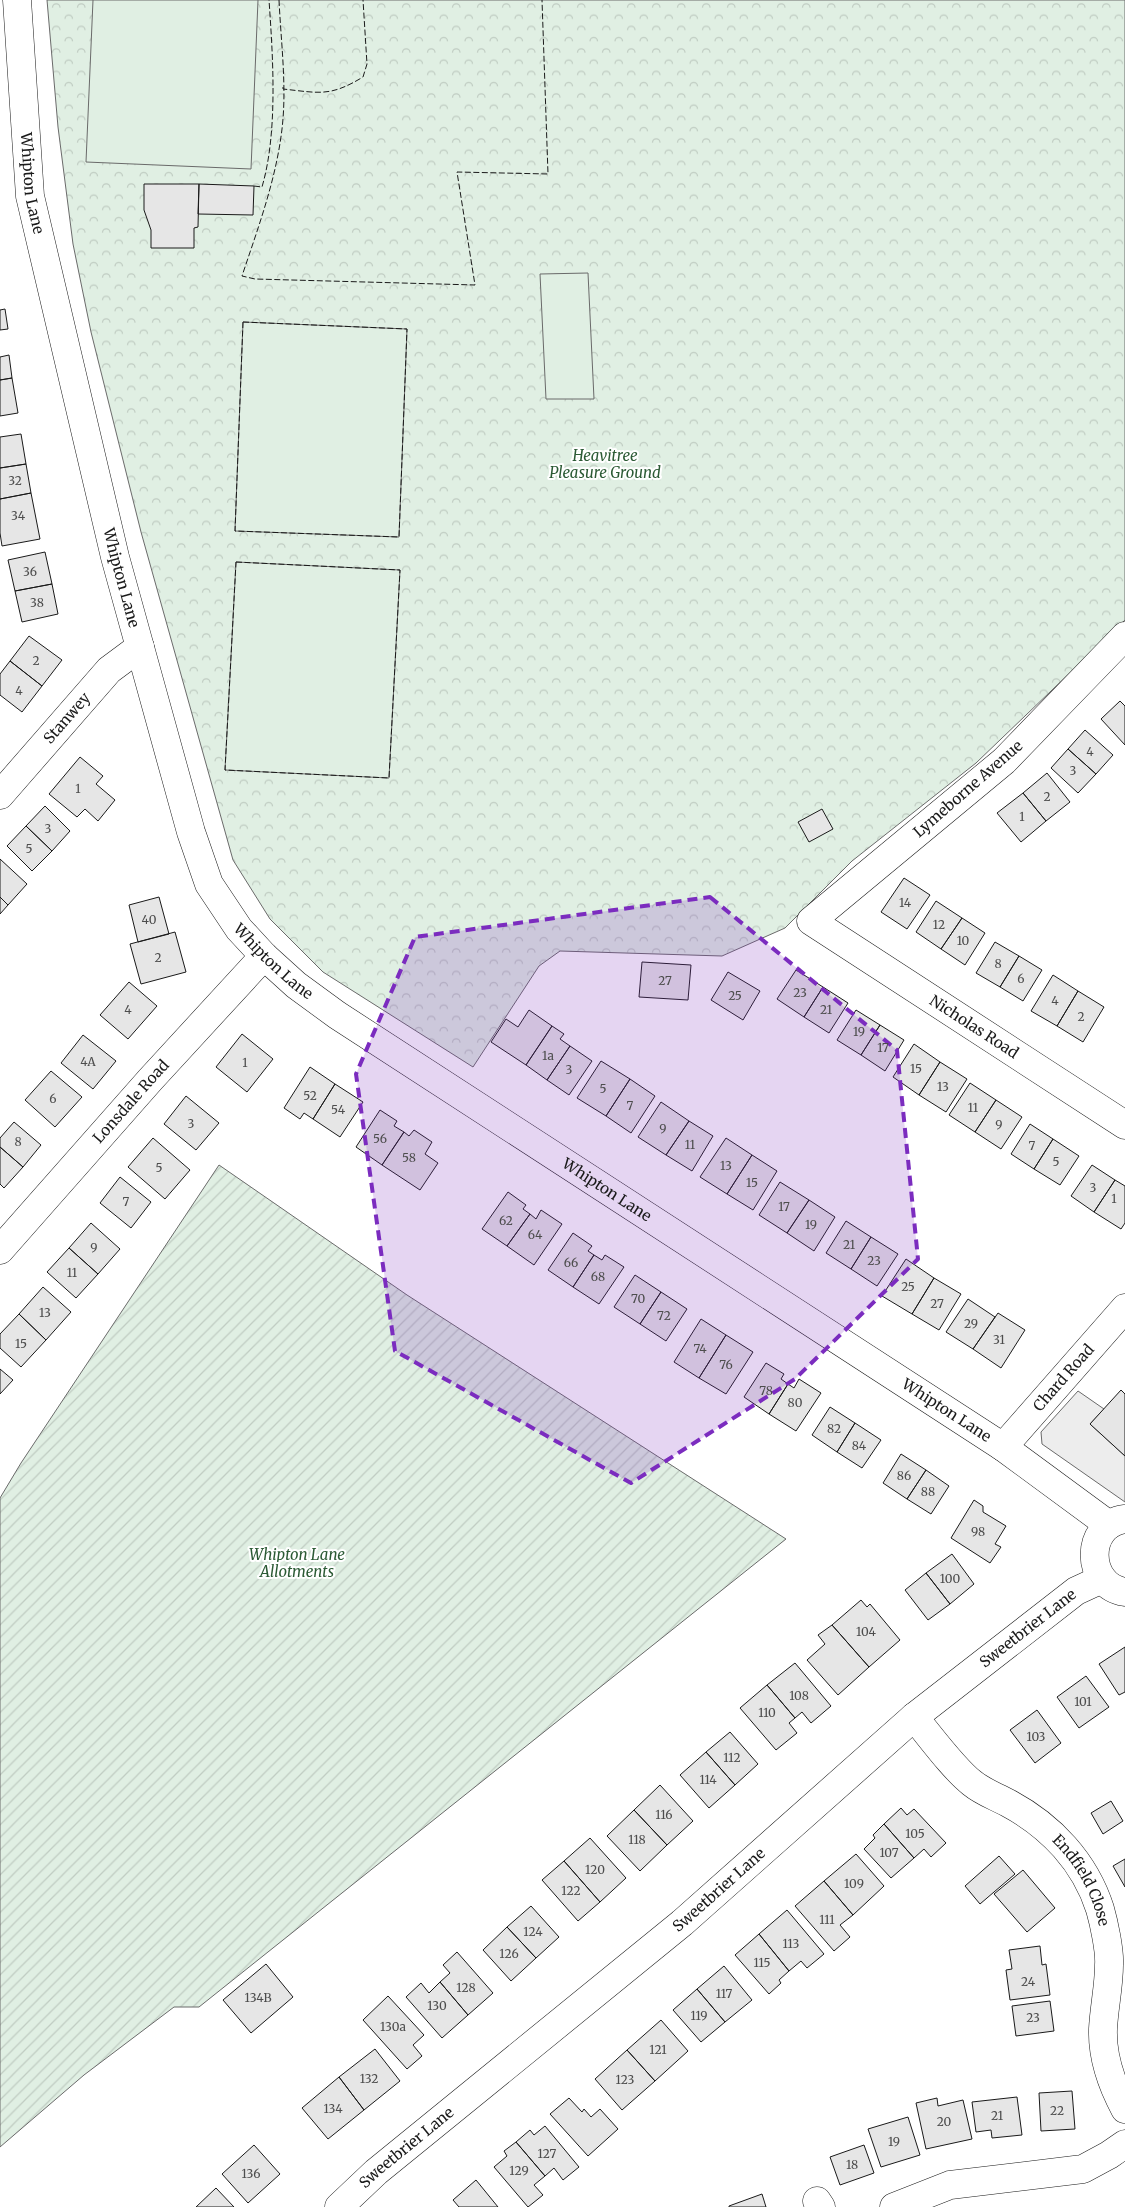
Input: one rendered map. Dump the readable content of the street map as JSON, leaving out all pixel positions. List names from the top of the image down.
{
  "streets": {
    "street": [
      "Whipton Lane",
      "Stanwey",
      "Lymeborne Avenue",
      "Nicholas Road",
      "Lonsdale Road",
      "Chard Road",
      "Sweetbrier Lane",
      "Endfield Close"
    ]
  },
  "crossings": [
    ["Whipton Lane", "Stanwey"],
    ["Whipton Lane", "Lonsdale Road"],
    ["Whipton Lane", "Chard Road"],
    ["Lymeborne Avenue", "Nicholas Road"],
    ["Sweetbrier Lane", "Endfield Close"]
  ],
  "parks": ["Heavitree Pleasure Ground", "Whipton Lane Allotments"],
  "house_numbers": [
    "32",
    "34",
    "36",
    "38",
    "2",
    "4",
    "4",
    "3",
    "1",
    "2",
    "1",
    "3",
    "5",
    "14",
    "40",
    "12",
    "10",
    "2",
    "8",
    "6",
    "27",
    "23",
    "25",
    "4",
    "4",
    "21",
    "2",
    "19",
    "17",
    "1a",
    "4A",
    "1",
    "15",
    "3",
    "13",
    "5",
    "52",
    "6",
    "7",
    "11",
    "54",
    "3",
    "9",
    "9",
    "56",
    "8",
    "11",
    "7",
    "58",
    "5",
    "13",
    "5",
    "15",
    "3",
    "1",
    "7",
    "17",
    "62",
    "19",
    "64",
    "21",
    "9",
    "23",
    "66",
    "11",
    "68",
    "25",
    "70",
    "27",
    "13",
    "72",
    "29",
    "31",
    "15",
    "74",
    "76",
    "78",
    "80",
    "82",
    "84",
    "86",
    "88",
    "98",
    "100",
    "104",
    "108",
    "101",
    "110",
    "103",
    "112",
    "114",
    "116",
    "105",
    "118",
    "107",
    "120",
    "109",
    "122",
    "111",
    "124",
    "113",
    "126",
    "115",
    "24",
    "128",
    "117",
    "134B",
    "130",
    "119",
    "23",
    "130a",
    "121",
    "132",
    "123",
    "134",
    "22",
    "21",
    "20",
    "19",
    "127",
    "18",
    "129",
    "136"
  ]
}
